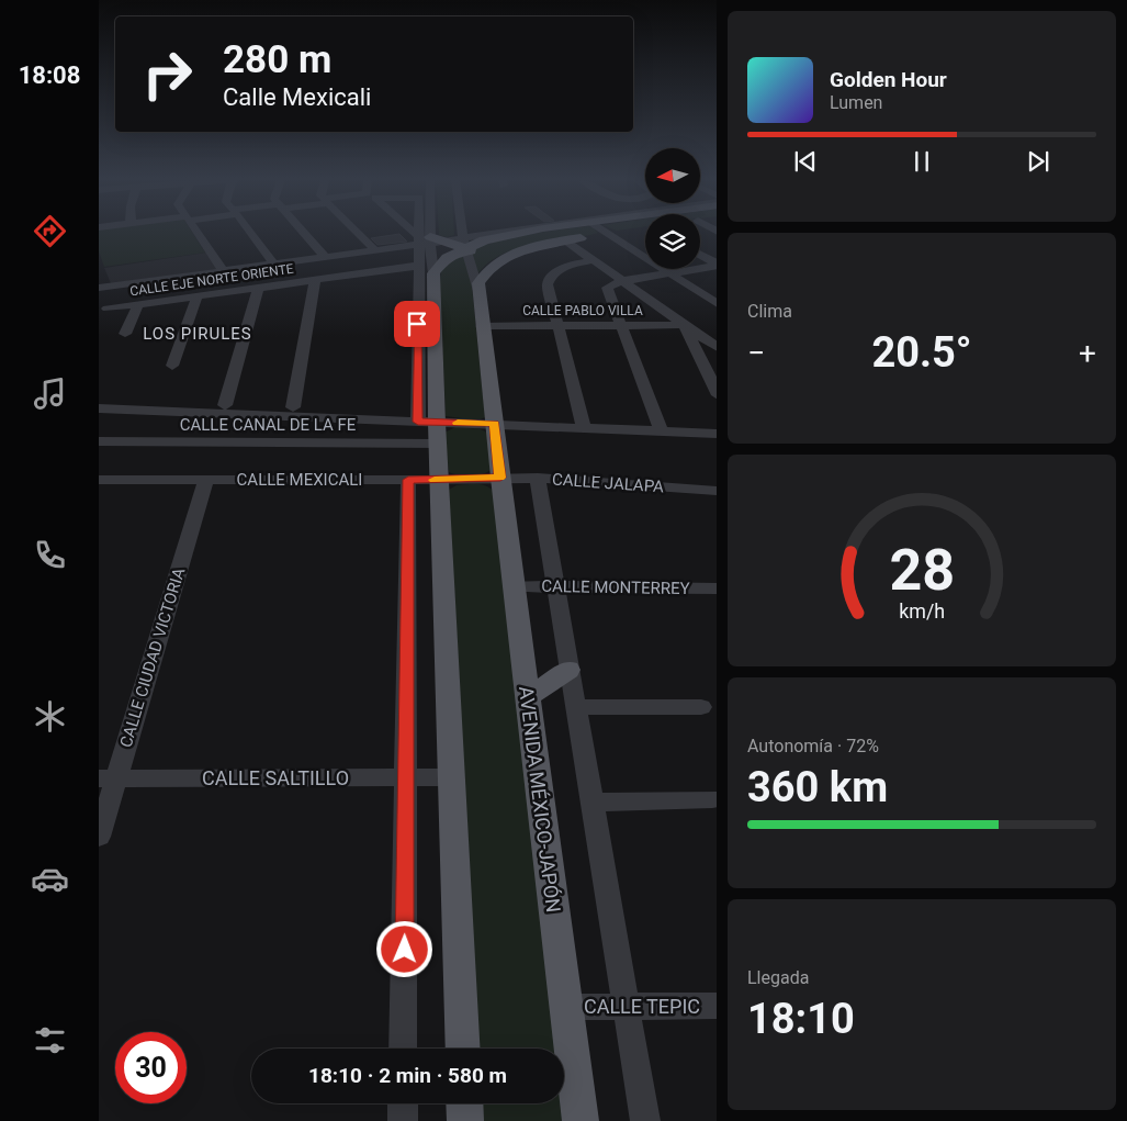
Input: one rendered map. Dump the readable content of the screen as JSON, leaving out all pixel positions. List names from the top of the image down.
{
  "streets": {
    "main road": ["AVENIDA MÉXICO-JAPÓN"],
    "street": [
      "CALLE EJE NORTE ORIENTE",
      "CALLE PABLO VILLA",
      "CALLE CANAL DE LA FE",
      "CALLE MEXICALI",
      "CALLE JALAPA",
      "CALLE MONTERREY",
      "CALLE CIUDAD VICTORIA",
      "CALLE SALTILLO",
      "CALLE TEPIC"
    ]
  },
  "crossings": [
    ["CALLE PABLO VILLA", "AVENIDA MÉXICO-JAPÓN"],
    ["CALLE MEXICALI", "CALLE JALAPA"],
    ["CALLE MEXICALI", "CALLE CIUDAD VICTORIA"],
    ["CALLE MEXICALI", "AVENIDA MÉXICO-JAPÓN"],
    ["CALLE JALAPA", "AVENIDA MÉXICO-JAPÓN"],
    ["CALLE MONTERREY", "AVENIDA MÉXICO-JAPÓN"],
    ["CALLE CIUDAD VICTORIA", "CALLE SALTILLO"],
    ["AVENIDA MÉXICO-JAPÓN", "CALLE TEPIC"]
  ],
  "districts": ["LOS PIRULES"],
  "north": "left",
  "page": {
    "tabs": "18:08",
    "turn": ["280 m", "Calle Mexicali"],
    "song": ["Golden Hour", "Lumen"],
    "tile": [
      "Clima",
      ["Autonomía · 72%", "360 km"],
      ["Llegada", "18:10"]
    ],
    "heat": ["−", "20.5°", "+"],
    "limit": "30",
    "trip": "18:10 · 2 min · 580 m",
    "gauge": ["28", "km/h"]
  }
}
